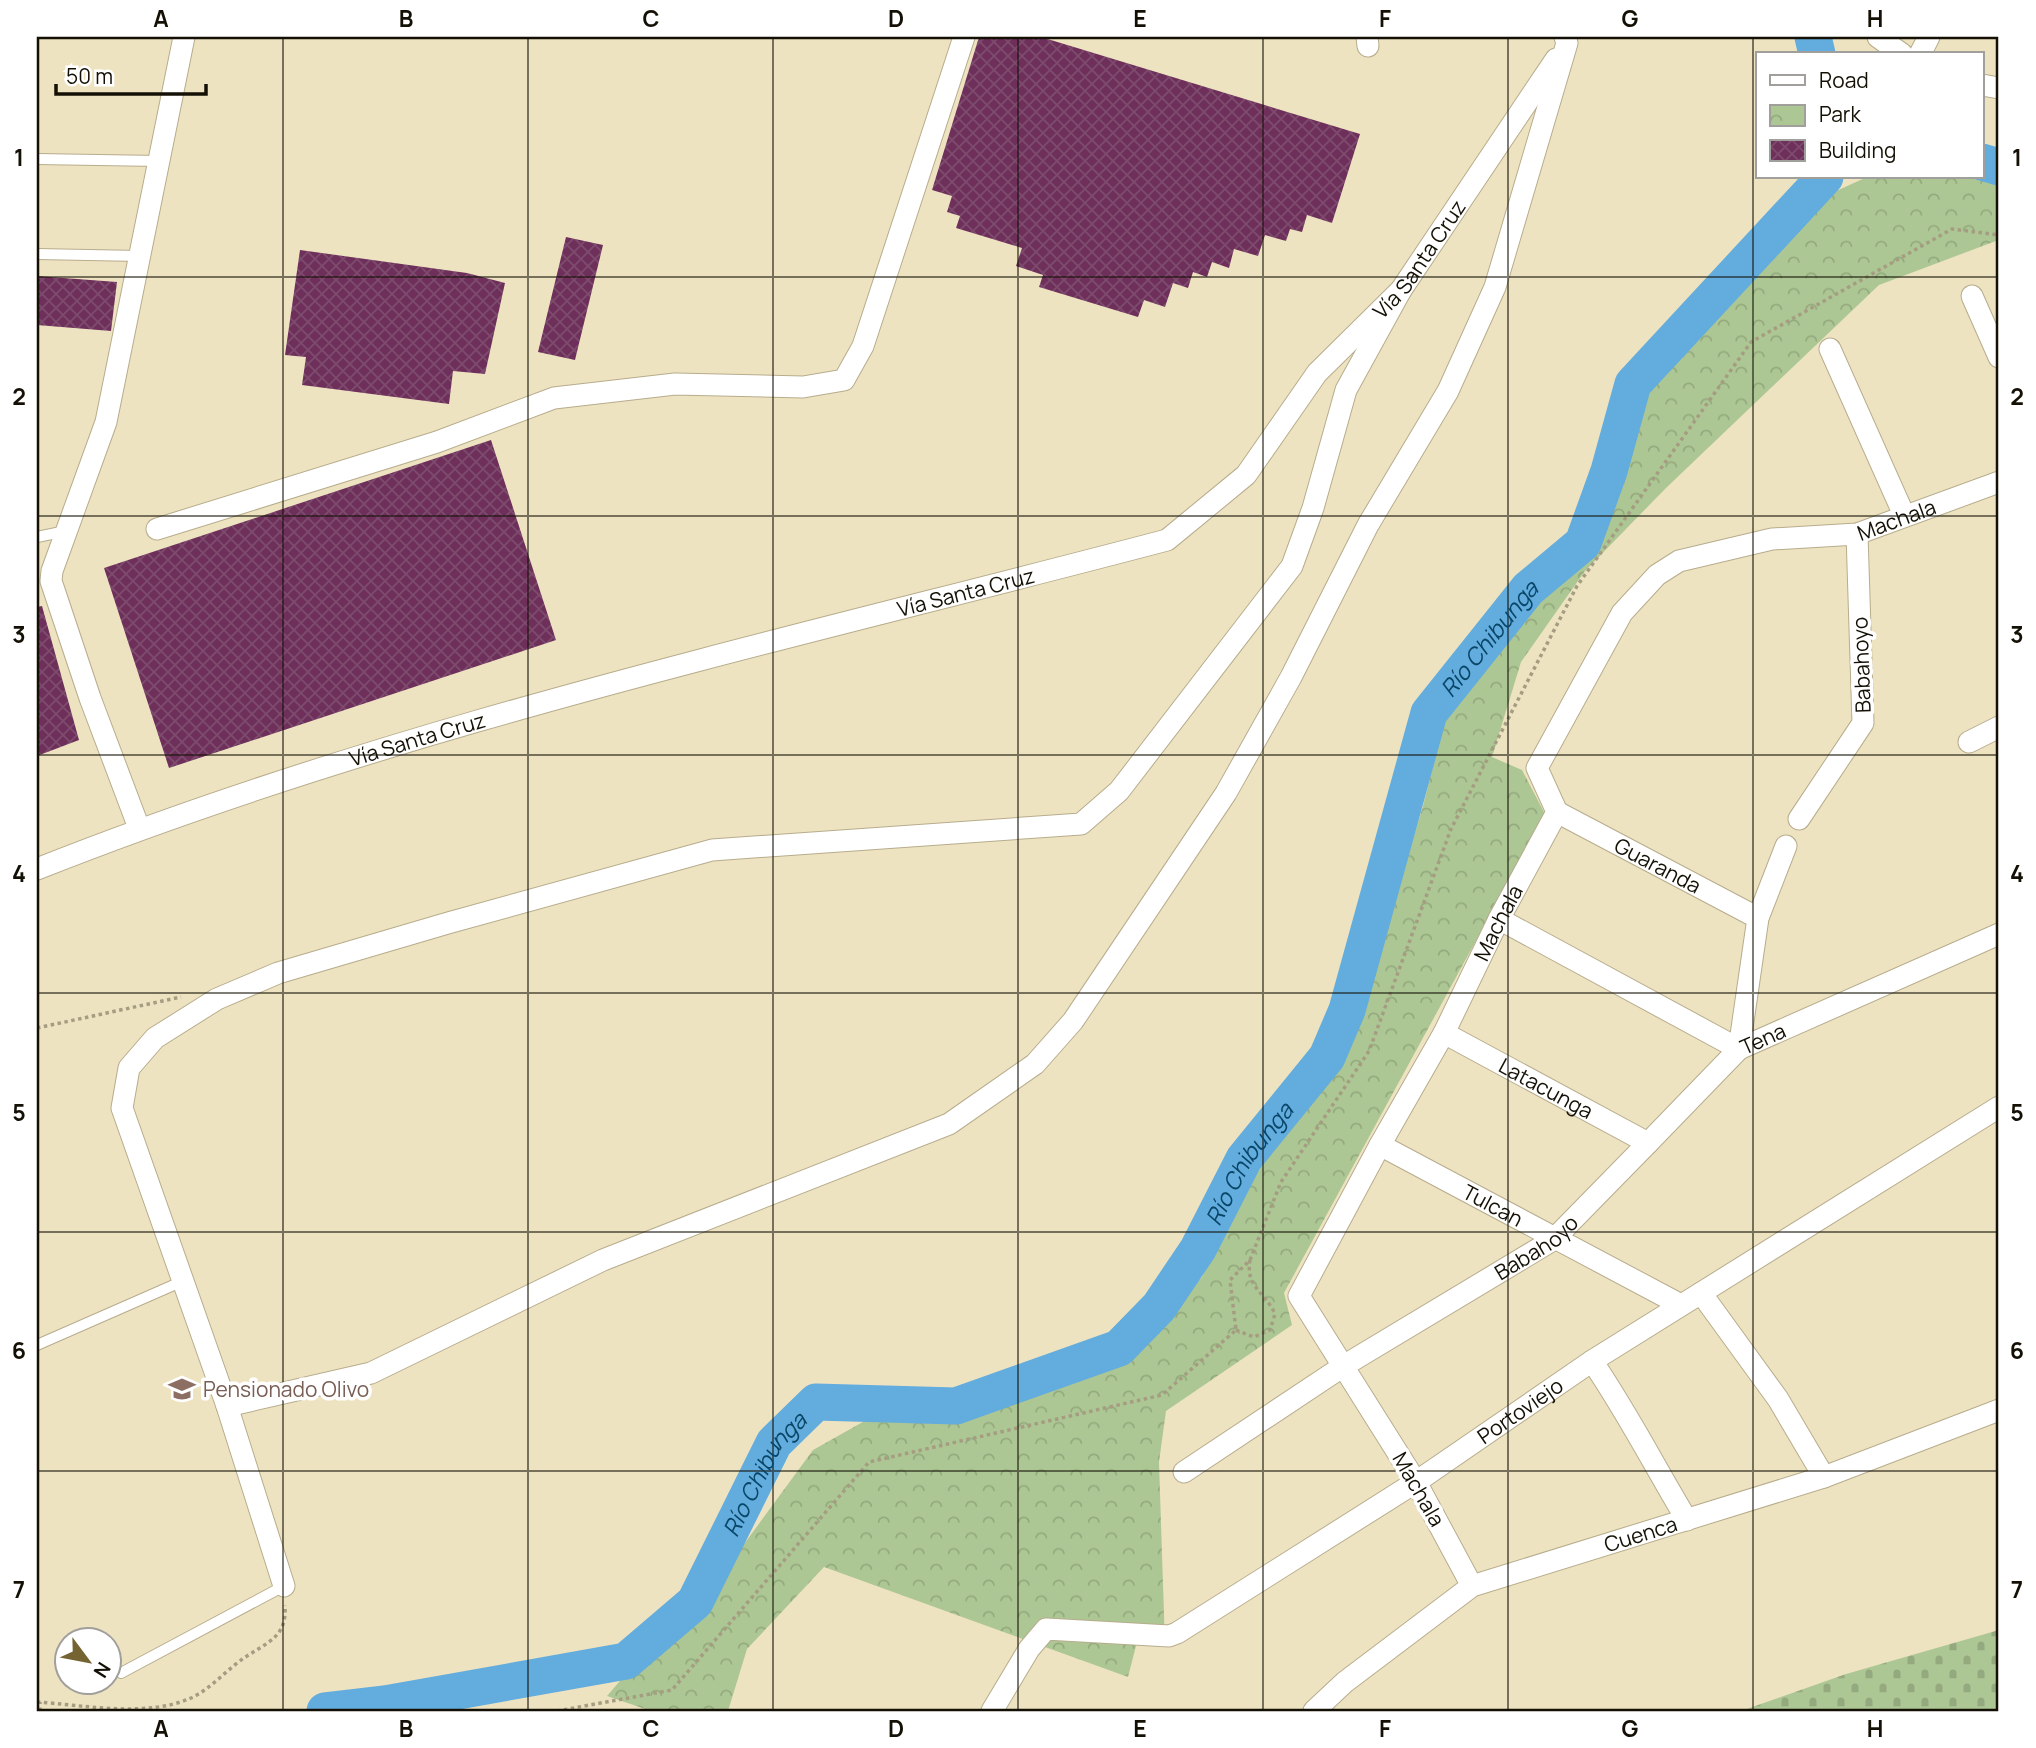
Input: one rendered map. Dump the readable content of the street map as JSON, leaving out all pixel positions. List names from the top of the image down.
{
  "streets": {
    "street": [
      "Vía Santa Cruz",
      "Machala",
      "Babahoyo",
      "Guaranda",
      "Tena",
      "Latacunga",
      "Tulcan",
      "Portoviejo",
      "Cuenca"
    ]
  },
  "crossings": [
    ["Machala", "Babahoyo"],
    ["Machala", "Guaranda"],
    ["Machala", "Tena"],
    ["Machala", "Latacunga"],
    ["Machala", "Tulcan"],
    ["Machala", "Portoviejo"],
    ["Machala", "Cuenca"],
    ["Babahoyo", "Tena"],
    ["Babahoyo", "Latacunga"],
    ["Babahoyo", "Tulcan"],
    ["Tulcan", "Portoviejo"]
  ],
  "water": ["Río Chibunga"],
  "places": {
    "school or university": ["Pensionado Olivo"]
  },
  "legend": ["Road", "Park", "Building"],
  "scale_bar": "50 m",
  "north": "bottom right",
  "grid": {
    "columns": [
      "A",
      "B",
      "C",
      "D",
      "E",
      "F",
      "G",
      "H"
    ],
    "rows": [
      "1",
      "2",
      "3",
      "4",
      "5",
      "6",
      "7"
    ]
  }
}
